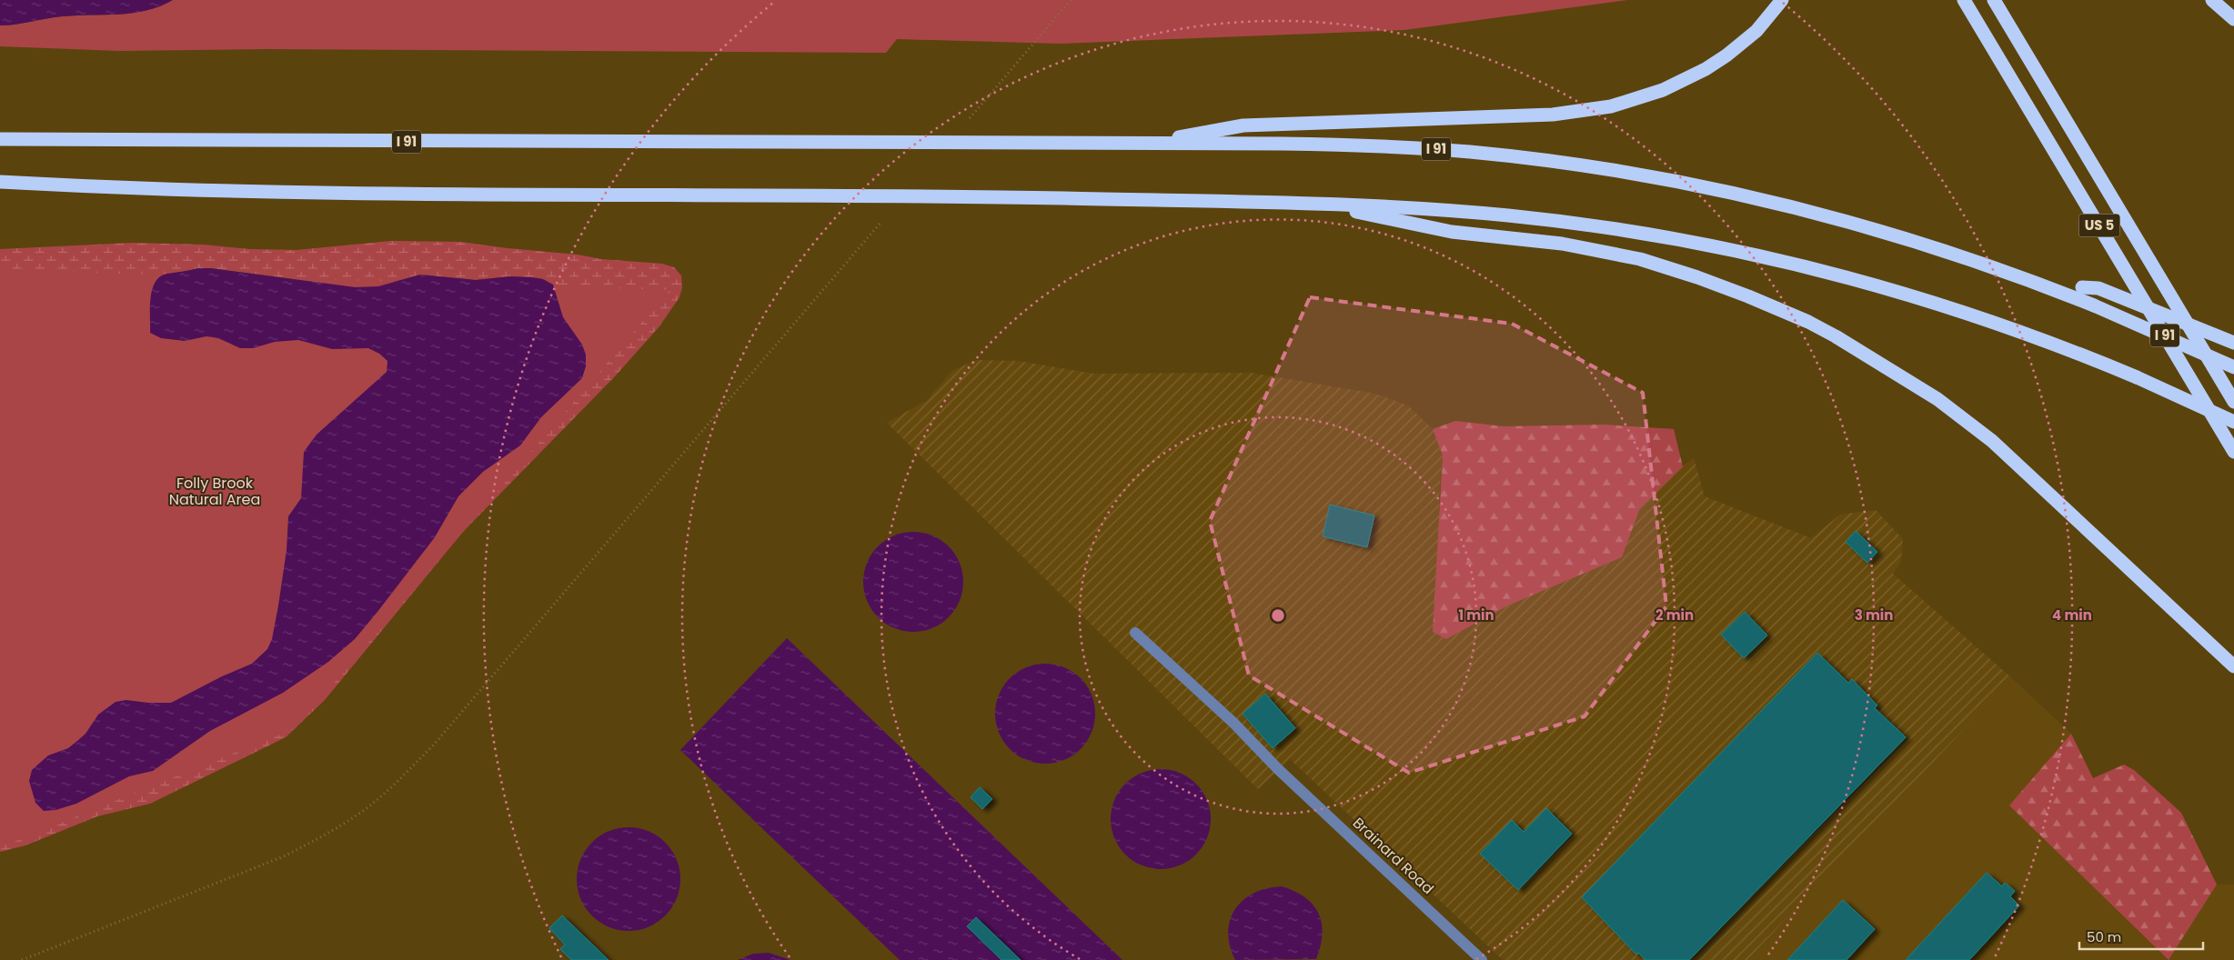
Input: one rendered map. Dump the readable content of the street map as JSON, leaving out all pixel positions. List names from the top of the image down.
{
  "streets": {
    "highway": ["I 91", "US 5"],
    "street": ["Brainard Road"]
  },
  "parks": ["Folly Brook Natural Area"],
  "scale_bar": "50 m",
  "rings": [
    "1 min",
    "2 min",
    "3 min",
    "4 min"
  ]
}
